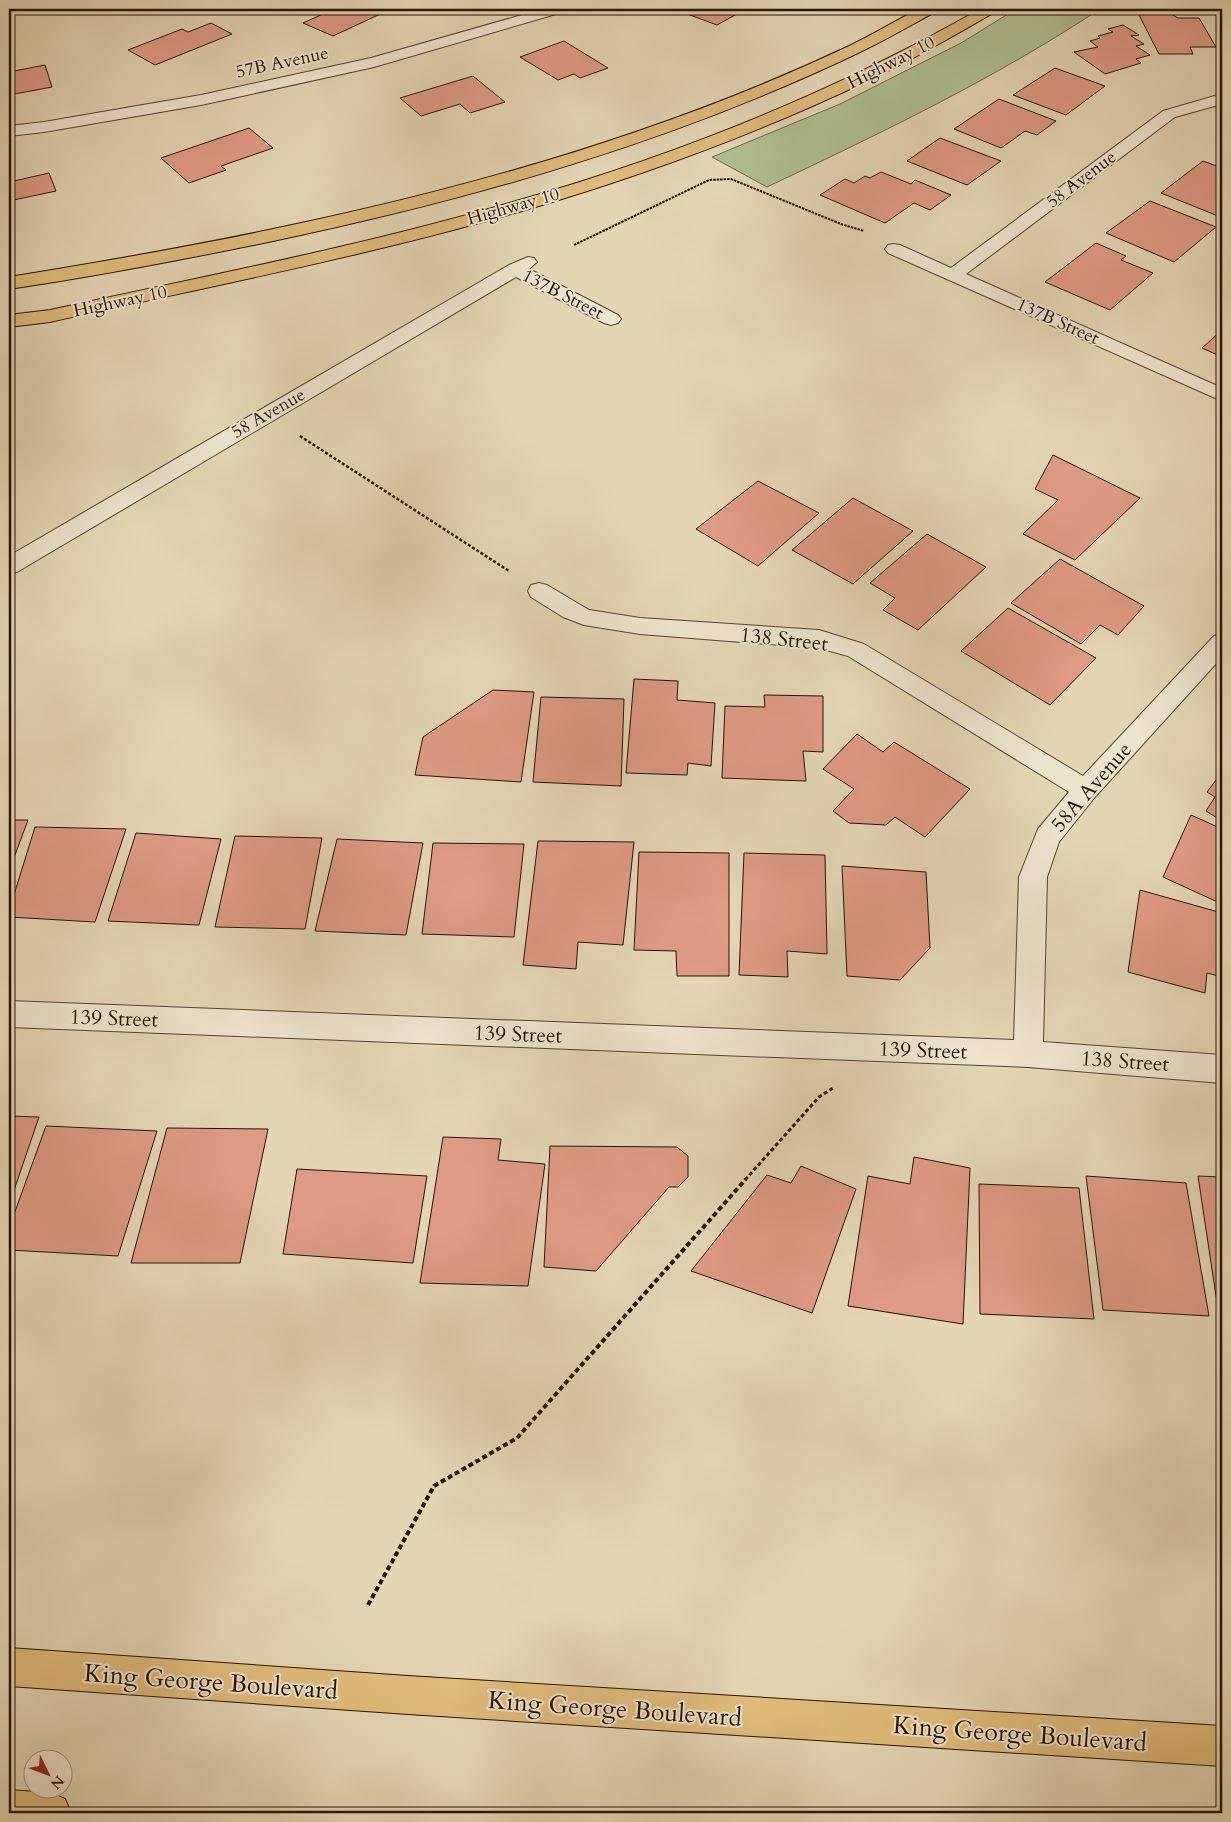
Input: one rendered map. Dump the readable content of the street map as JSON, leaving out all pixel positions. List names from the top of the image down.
{
  "streets": {
    "main road": ["Highway 10", "King George Boulevard"],
    "street": [
      "57B Avenue",
      "58 Avenue",
      "137B Street",
      "138 Street",
      "58A Avenue",
      "139 Street"
    ]
  },
  "crossings": [
    ["58 Avenue", "137B Street"],
    ["138 Street", "58A Avenue"],
    ["138 Street", "139 Street"],
    ["58A Avenue", "139 Street"]
  ],
  "north": "bottom right"
}
